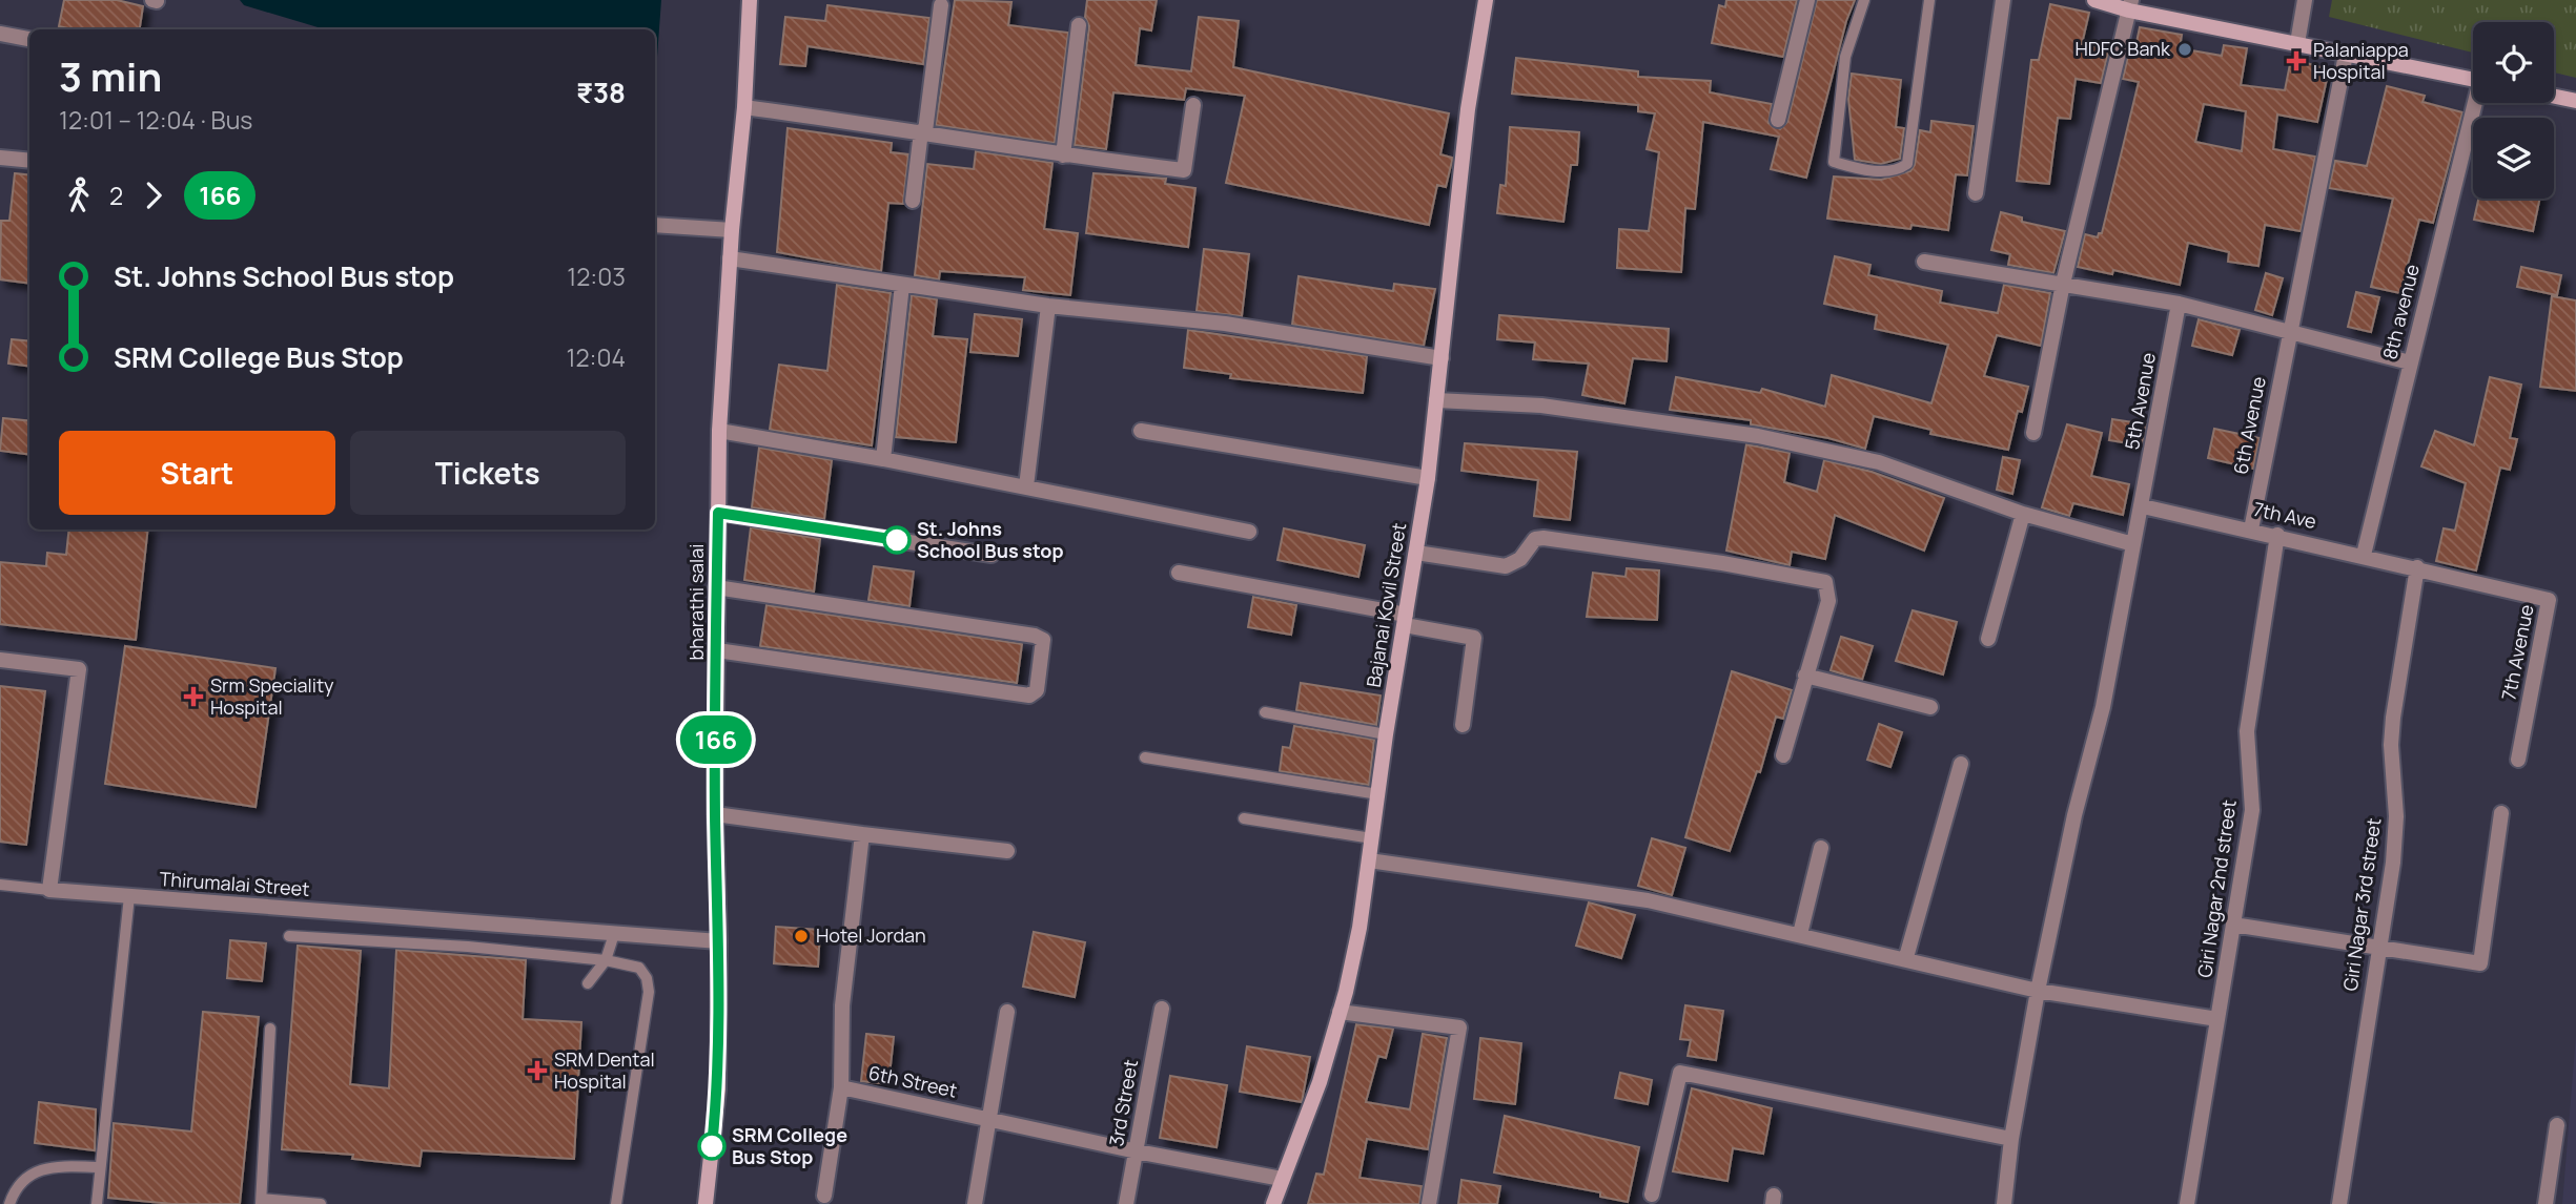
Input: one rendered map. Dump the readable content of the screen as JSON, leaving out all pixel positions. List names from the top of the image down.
{
  "streets": {
    "street": [
      "8th avenue",
      "5th Avenue",
      "6th Avenue",
      "7th Ave",
      "bharathi salai",
      "Bajanai Kovil Street",
      "7th Avenue",
      "Thirumalai Street",
      "Giri Nagar 2nd street",
      "Giri Nagar 3rd street",
      "6th Street",
      "3rd Street"
    ]
  },
  "crossings": [
    ["8th avenue", "7th Ave"],
    ["5th Avenue", "7th Ave"],
    ["6th Avenue", "7th Ave"],
    ["7th Ave", "7th Avenue"],
    ["7th Ave", "Giri Nagar 2nd street"],
    ["7th Ave", "Giri Nagar 3rd street"],
    ["bharathi salai", "Thirumalai Street"],
    ["Bajanai Kovil Street", "6th Street"],
    ["7th Avenue", "Giri Nagar 3rd street"],
    ["6th Street", "3rd Street"]
  ],
  "places": {
    "other": [
      "HDFC Bank",
      "St. Johns School Bus stop",
      "Hotel Jordan",
      "SRM College Bus Stop"
    ],
    "health": ["Palaniappa Hospital", "Srm Speciality Hospital", "SRM Dental Hospital"]
  },
  "lines": ["bus line 166"],
  "page": {
    "on_map": "166",
    "heading": ["3 min", "12:01 – 12:04 · Bus", "₹38"],
    "legs": ["2", "166"],
    "list": [
      {
        "name": "St. Johns School Bus stop",
        "value": "12:03"
      },
      {
        "name": "SRM College Bus Stop",
        "value": "12:04"
      }
    ],
    "buttons": ["Start", "Tickets"]
  }
}
